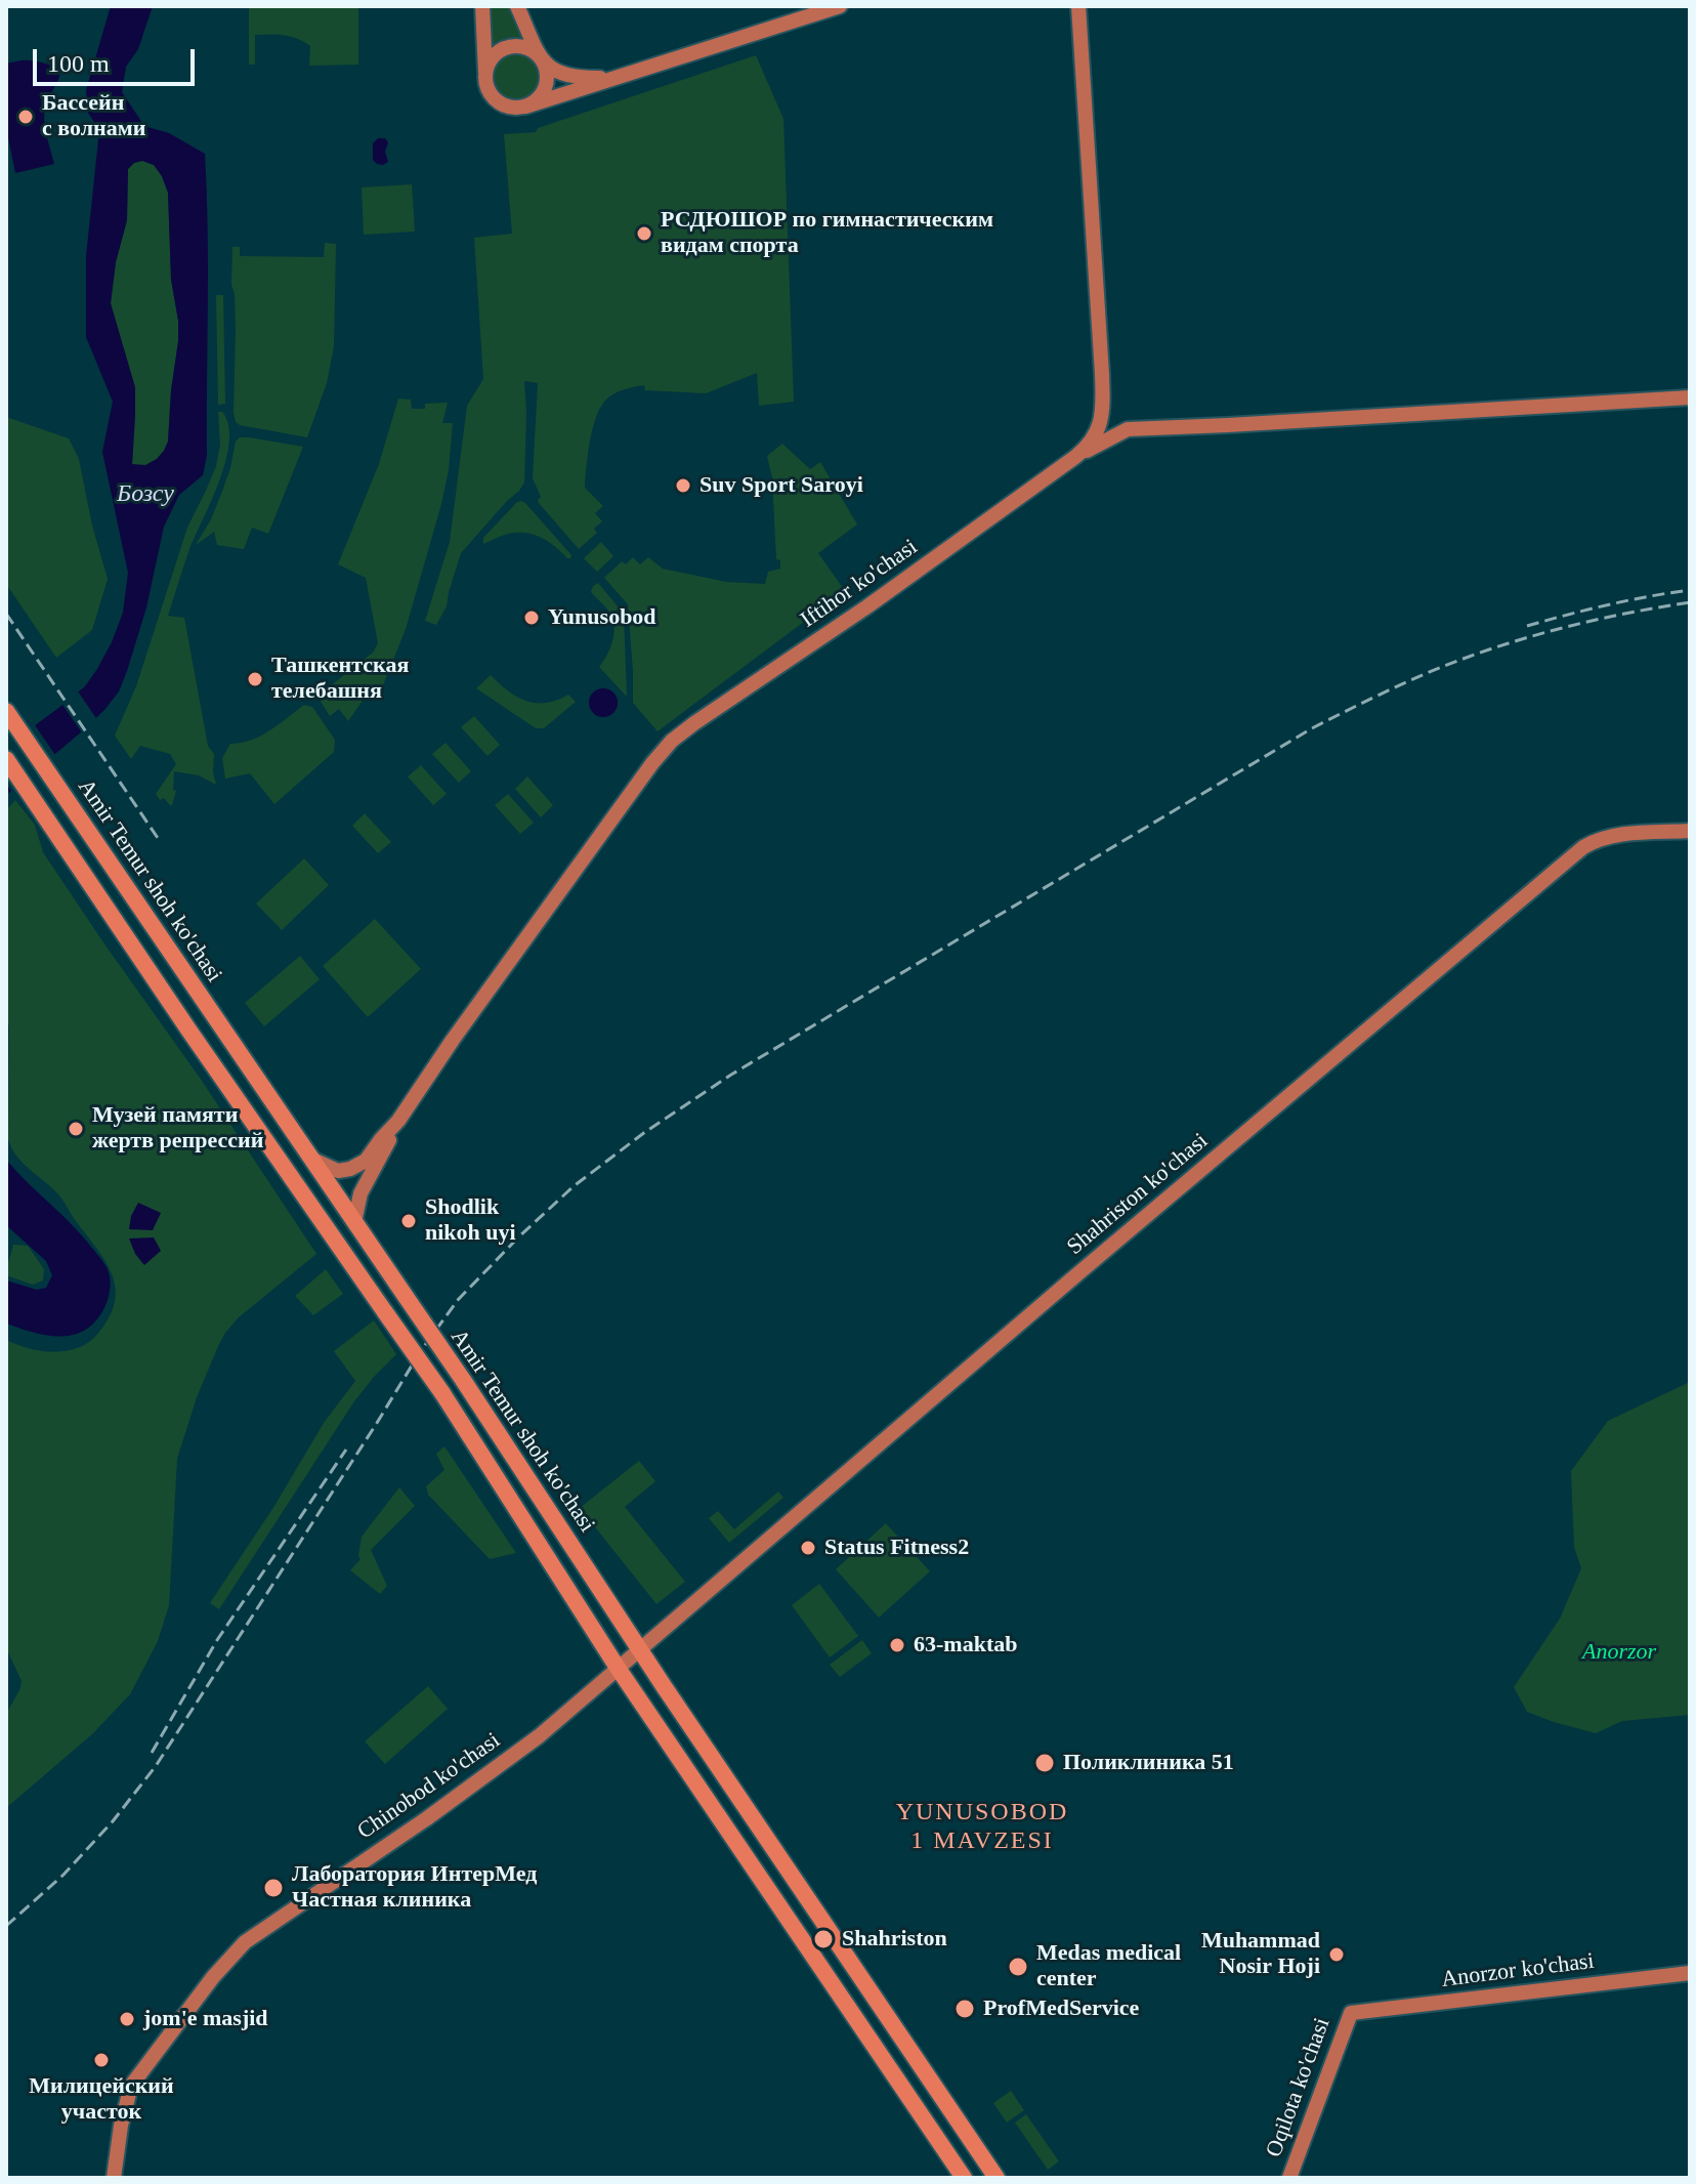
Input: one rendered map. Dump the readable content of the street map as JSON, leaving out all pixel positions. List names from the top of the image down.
{
  "streets": {
    "main road": [
      "Iftihor ko'chasi",
      "Amir Temur shoh ko'chasi",
      "Shahriston ko'chasi",
      "Chinobod ko'chasi",
      "Anorzor ko'chasi",
      "Oqilota ko'chasi"
    ]
  },
  "crossings": [
    ["Iftihor ko'chasi", "Amir Temur shoh ko'chasi"],
    ["Amir Temur shoh ko'chasi", "Shahriston ko'chasi"],
    ["Amir Temur shoh ko'chasi", "Chinobod ko'chasi"],
    ["Shahriston ko'chasi", "Chinobod ko'chasi"],
    ["Anorzor ko'chasi", "Oqilota ko'chasi"]
  ],
  "districts": ["YUNUSOBOD 1 MAVZESI"],
  "water": ["Бозсу"],
  "parks": ["Anorzor"],
  "places": [
    "Бассейн с волнами",
    "РСДЮШОР по гимнастическим видам спорта",
    "Suv Sport Saroyi",
    "Yunusobod",
    "Ташкентская телебашня",
    "Музей памяти жертв репрессий",
    "Shodlik nikoh uyi",
    "Status Fitness2",
    "63-maktab",
    "Поликлиника 51",
    "Лаборатория ИнтерМед Частная клиника",
    "Shahriston",
    "Muhammad Nosir Hoji",
    "Medas medical center",
    "ProfMedService",
    "jom'e masjid",
    "Милицейский участок"
  ],
  "scale_bar": "100 m"
}
